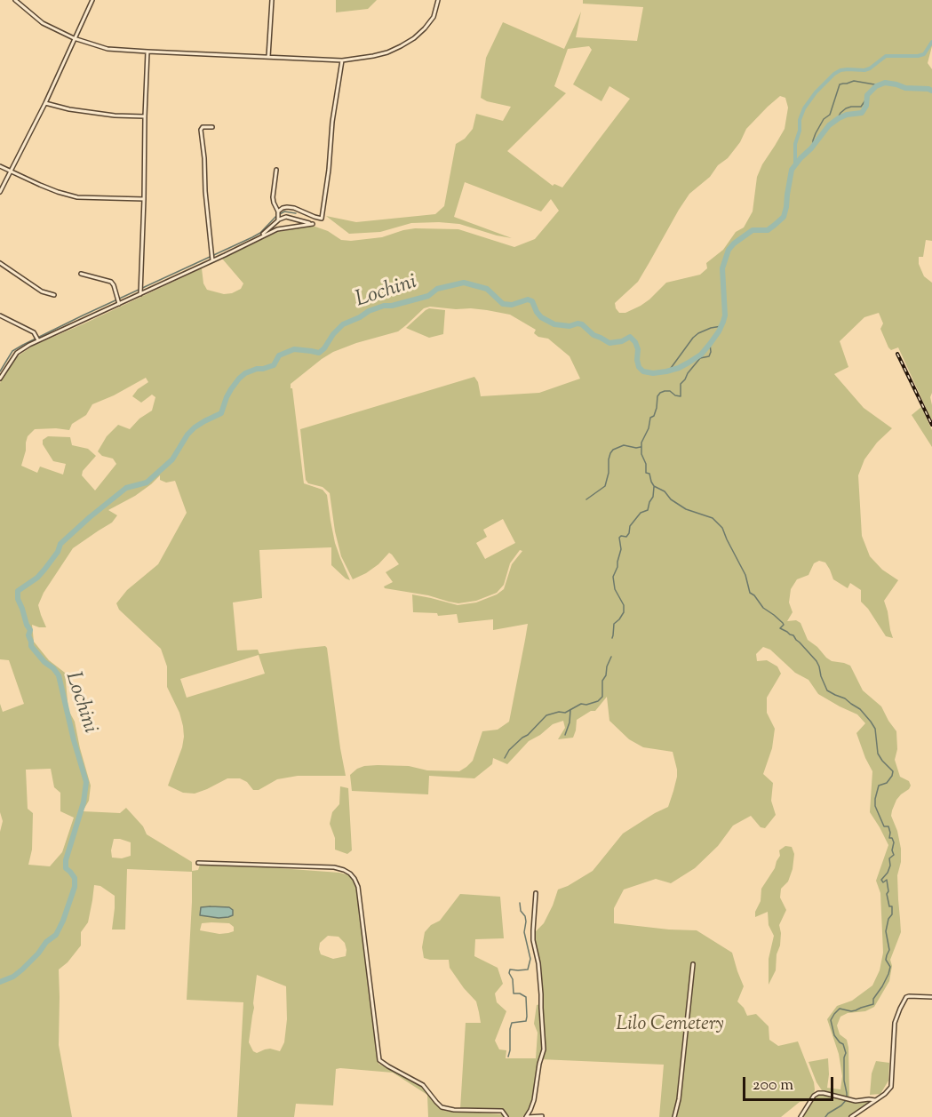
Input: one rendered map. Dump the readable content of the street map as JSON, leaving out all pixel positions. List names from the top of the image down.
{
  "water": ["Lochini"],
  "parks": ["Lilo Cemetery"],
  "scale_bar": "200 m"
}
